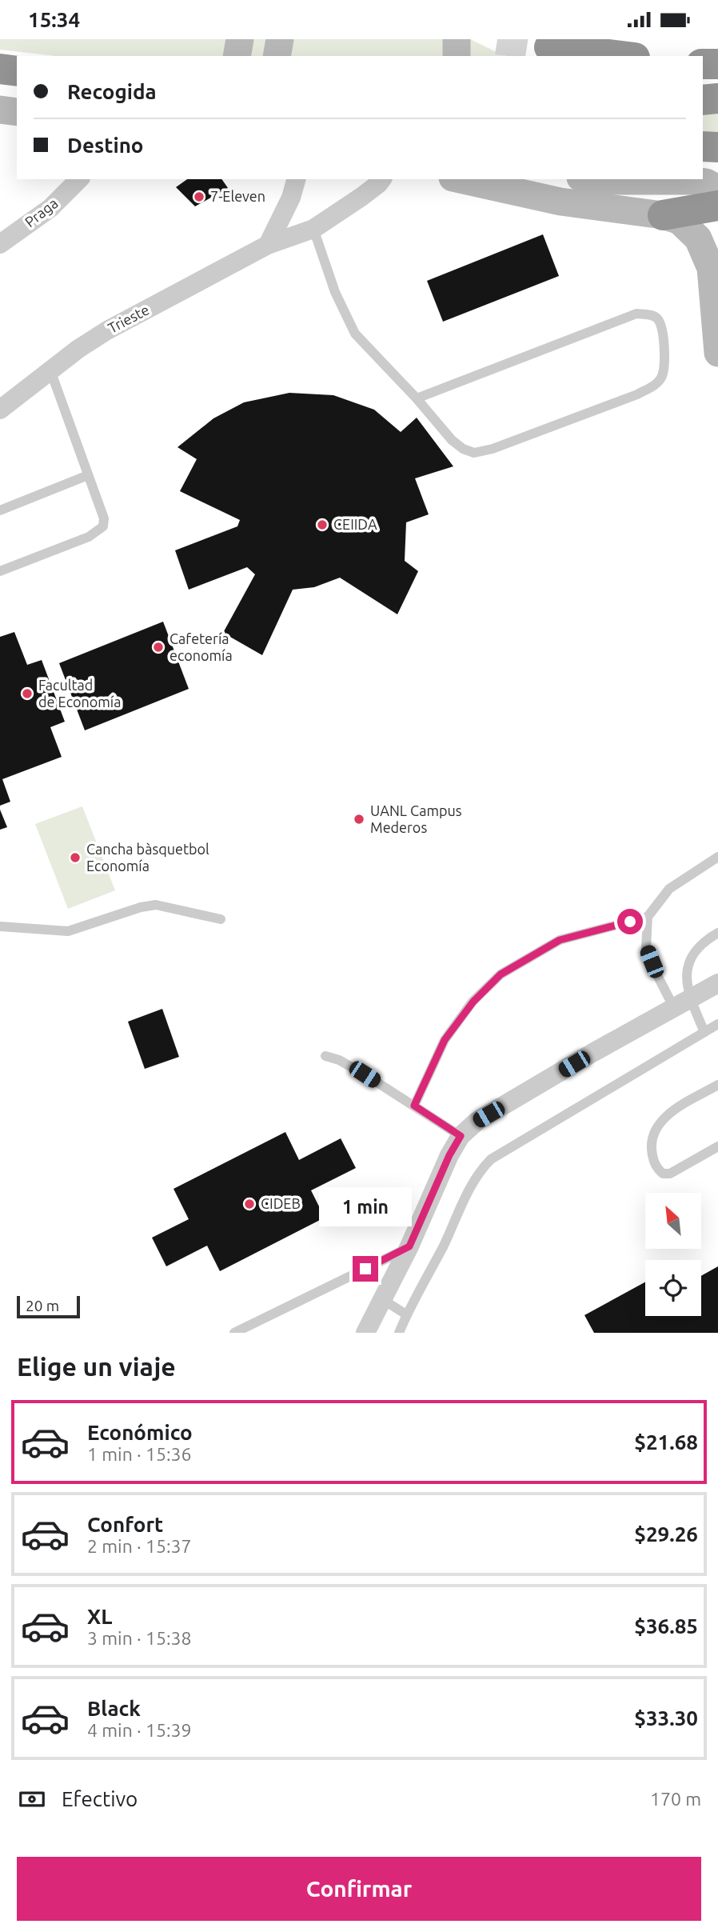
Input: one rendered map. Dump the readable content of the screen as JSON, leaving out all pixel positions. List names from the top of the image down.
{
  "streets": {
    "street": ["Praga", "Trieste"]
  },
  "places": [
    "7-Eleven",
    "CEIIDA",
    "Cafetería economía",
    "Facultad de Economía",
    "UANL Campus Mederos",
    "Cancha bàsquetbol Economía",
    "CIDEB"
  ],
  "scale_bar": "20 m",
  "north": "top left",
  "page": {
    "status": "15:34",
    "banner": ["Recogida", "Destino"],
    "bubble": "1 min",
    "scale": "20 m",
    "heading": "Elige un viaje",
    "list": [
      {
        "name": "Económico",
        "note": "1 min · 15:36",
        "value": "$21.68"
      },
      {
        "name": "Confort",
        "note": "2 min · 15:37",
        "value": "$29.26"
      },
      {
        "name": "XL",
        "note": "3 min · 15:38",
        "value": "$36.85"
      },
      {
        "name": "Black",
        "note": "4 min · 15:39",
        "value": "$33.30"
      }
    ],
    "pay": ["Efectivo", "170 m"],
    "buttons": "Confirmar"
  }
}
